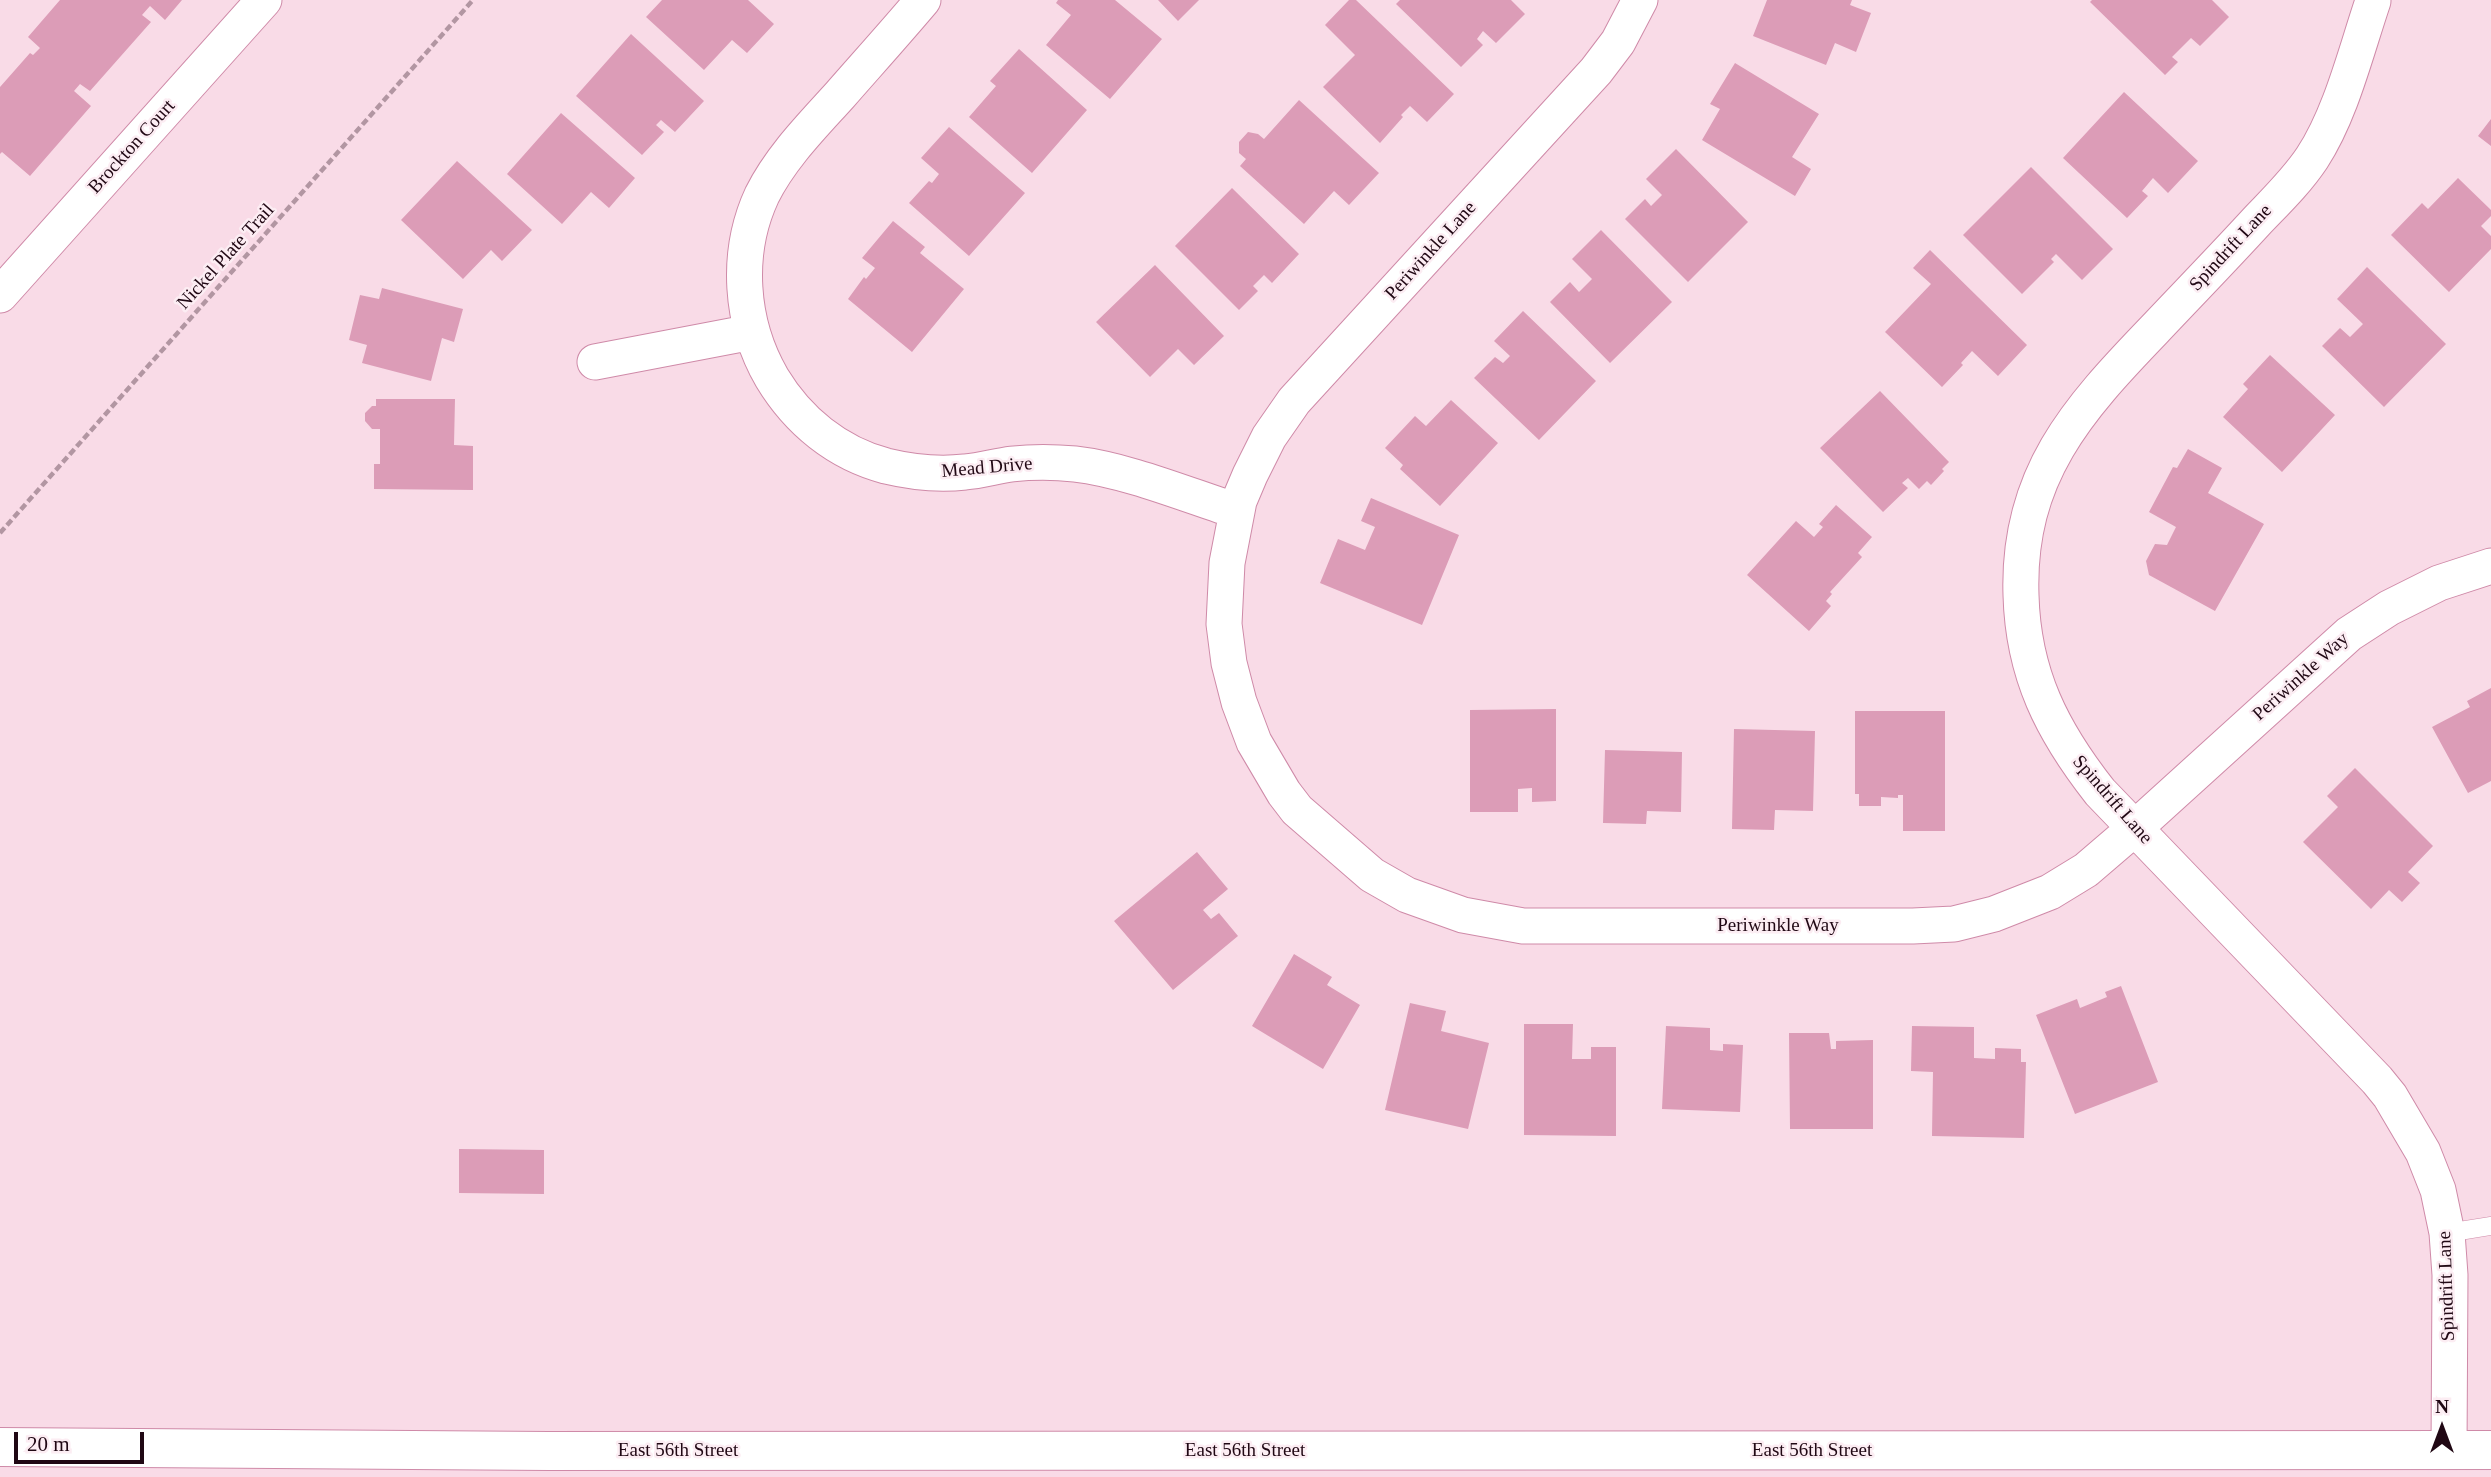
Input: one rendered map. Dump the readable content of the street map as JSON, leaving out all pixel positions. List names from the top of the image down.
{
  "streets": {
    "street": [
      "Brockton Court",
      "Spindrift Lane",
      "Periwinkle Lane",
      "Mead Drive",
      "Periwinkle Way",
      "East 56th Street"
    ],
    "path": ["Nickel Plate Trail"]
  },
  "crossings": [
    ["Spindrift Lane", "Periwinkle Way"],
    ["Spindrift Lane", "East 56th Street"],
    ["Periwinkle Lane", "Mead Drive"],
    ["Periwinkle Lane", "Periwinkle Way"],
    ["Mead Drive", "Periwinkle Way"]
  ],
  "scale_bar": "20 m",
  "north": "top"
}
